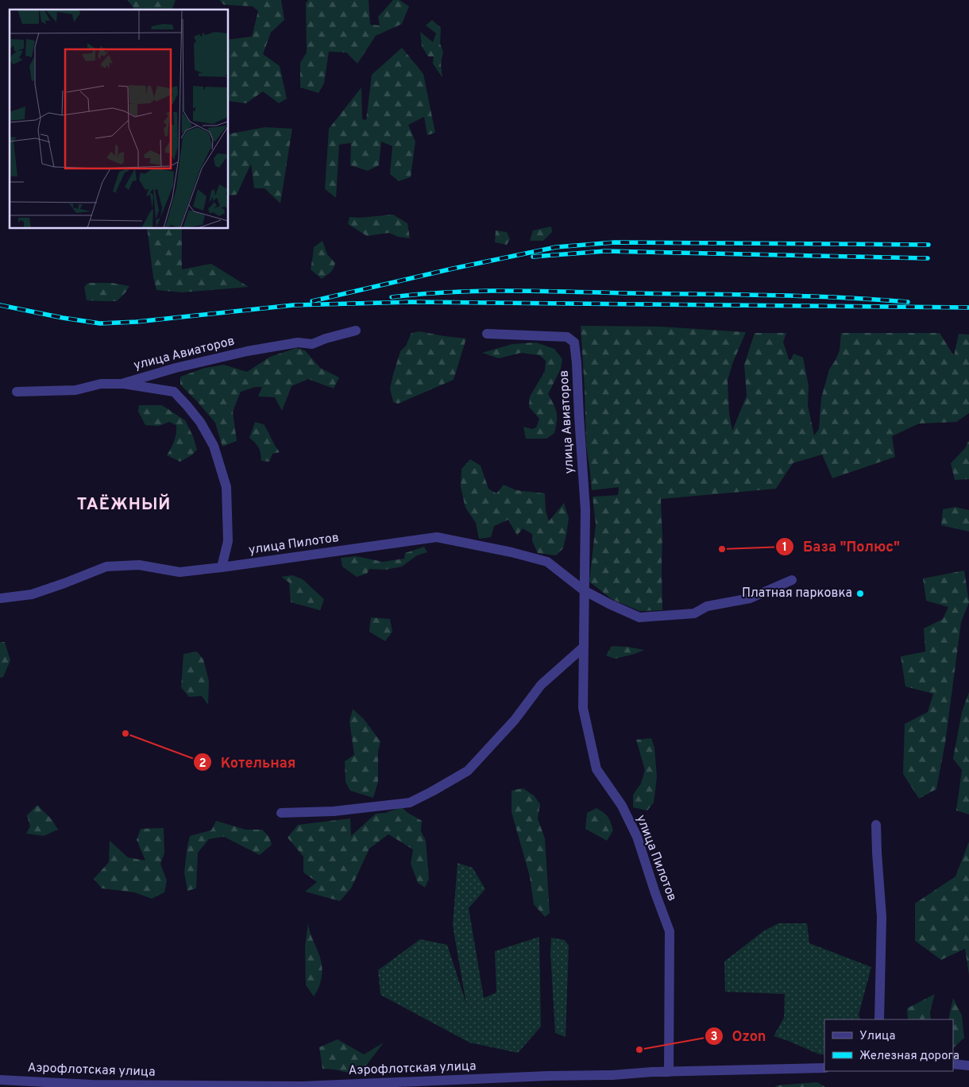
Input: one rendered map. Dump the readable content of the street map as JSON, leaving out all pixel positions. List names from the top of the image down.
{
  "streets": {
    "street": ["улица Авиаторов", "улица Пилотов", "Аэрофлотская улица"]
  },
  "crossings": [
    ["улица Авиаторов", "улица Пилотов"],
    ["улица Пилотов", "Аэрофлотская улица"]
  ],
  "districts": ["ТАЁЖНЫЙ"],
  "places": [
    "База \"Полюс\"",
    "Платная парковка",
    "Котельная",
    "Ozon"
  ],
  "legend": ["Улица", "Железная дорога"]
}
